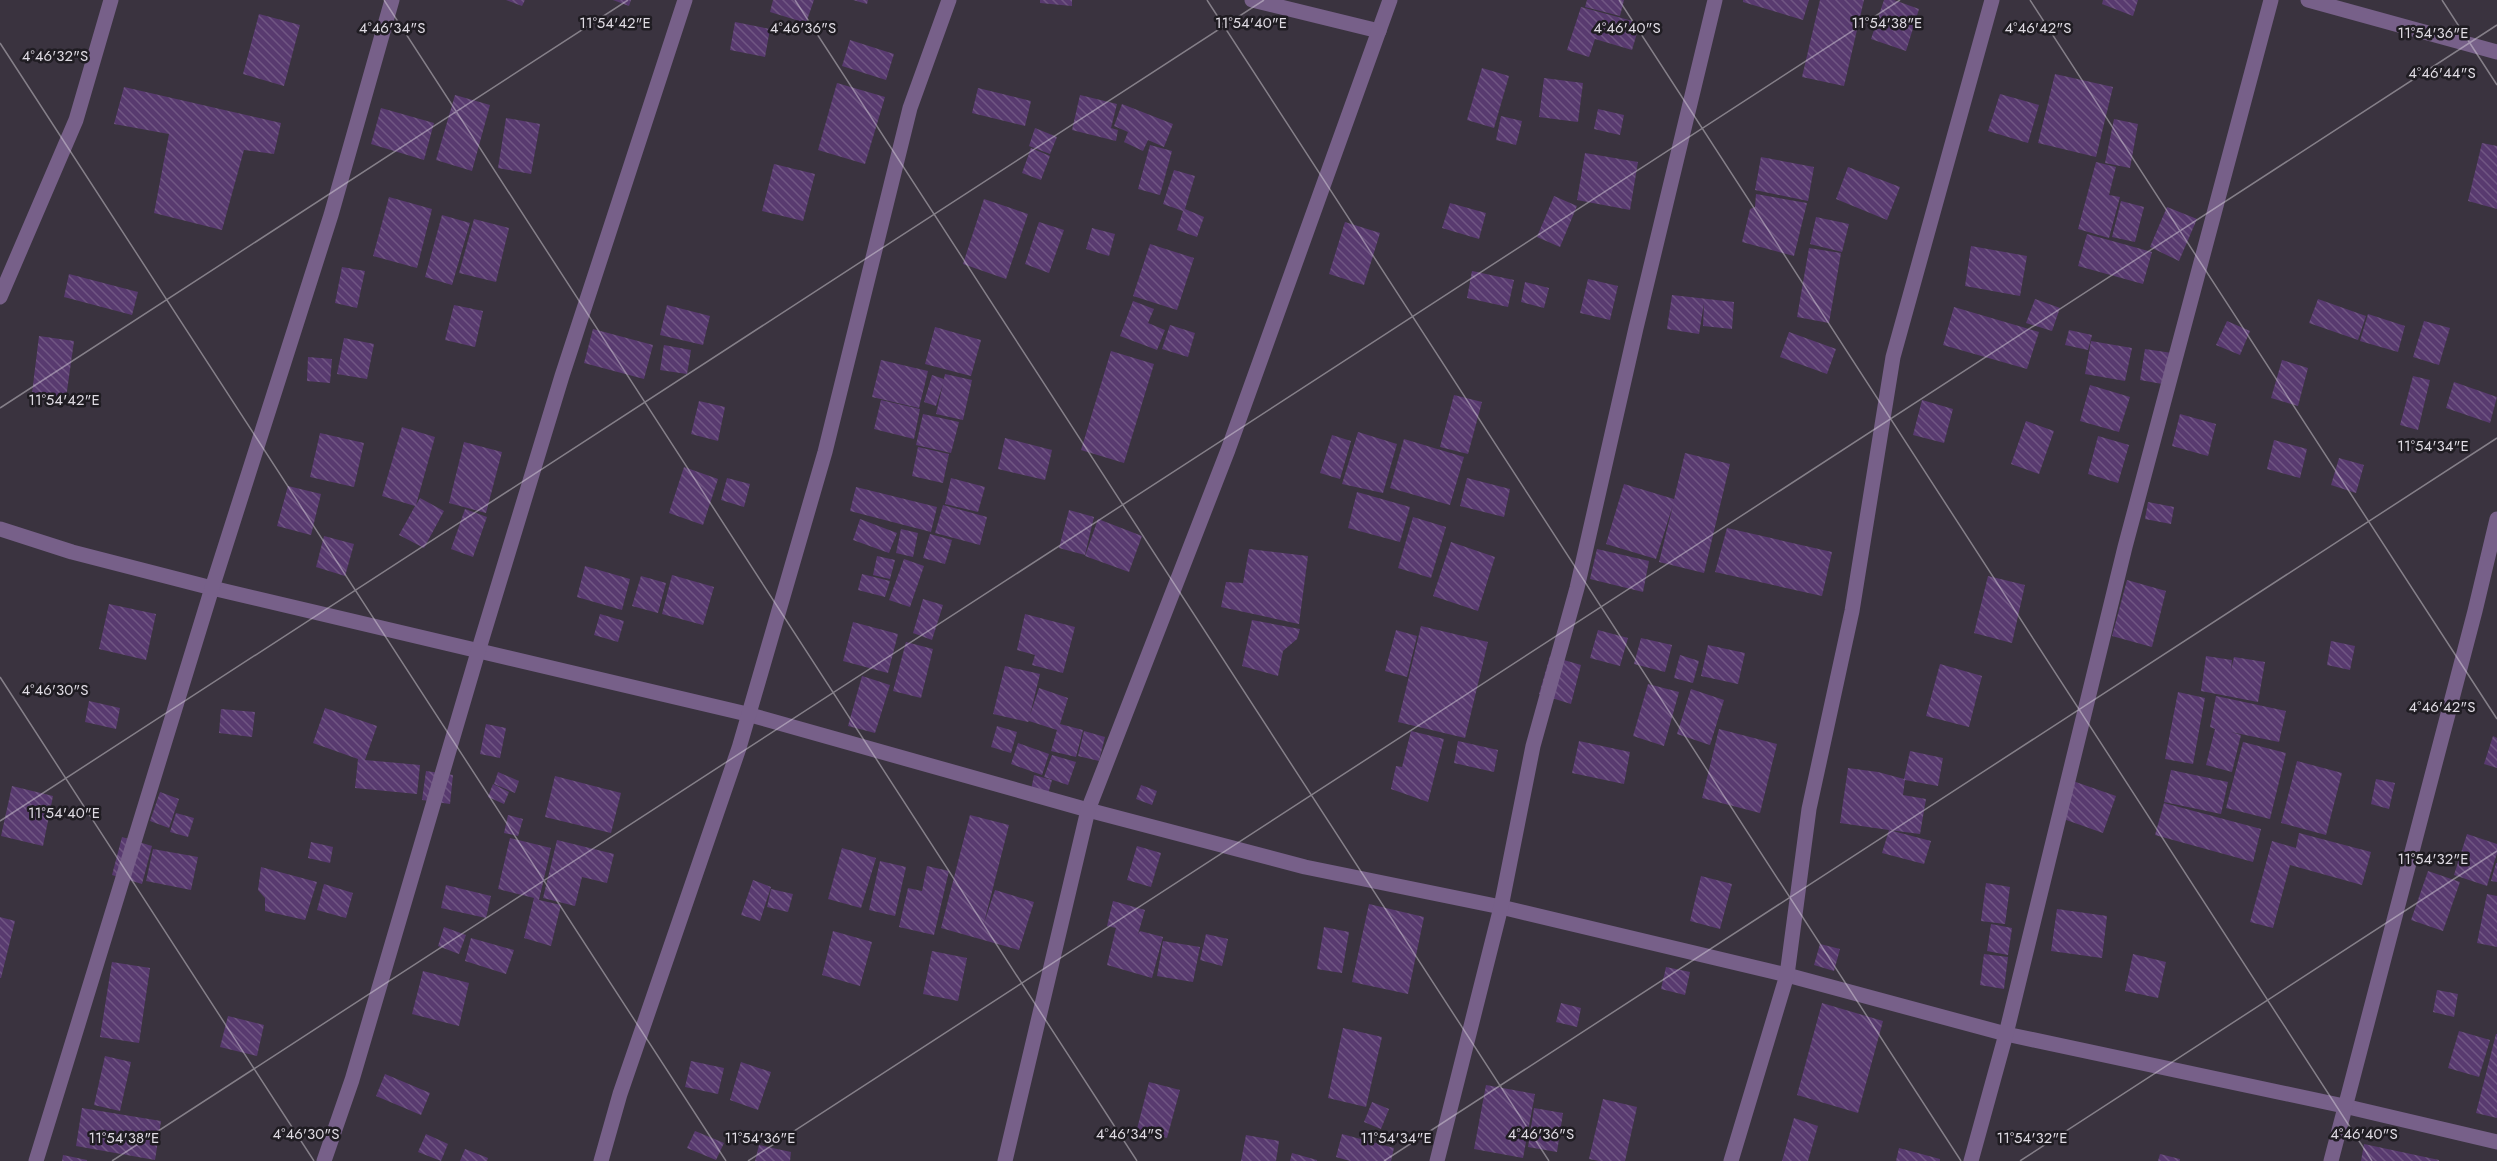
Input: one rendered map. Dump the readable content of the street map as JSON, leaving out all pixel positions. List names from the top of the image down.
{
  "coordinates": [
    "11°54'38\"E",
    "11°54'42\"E",
    "11°54'40\"E",
    "4°46'34\"S",
    "4°46'36\"S",
    "4°46'40\"S",
    "4°46'42\"S",
    "11°54'36\"E",
    "4°46'32\"S",
    "4°46'44\"S",
    "11°54'34\"E",
    "4°46'30\"S",
    "11°54'32\"E"
  ]
}
